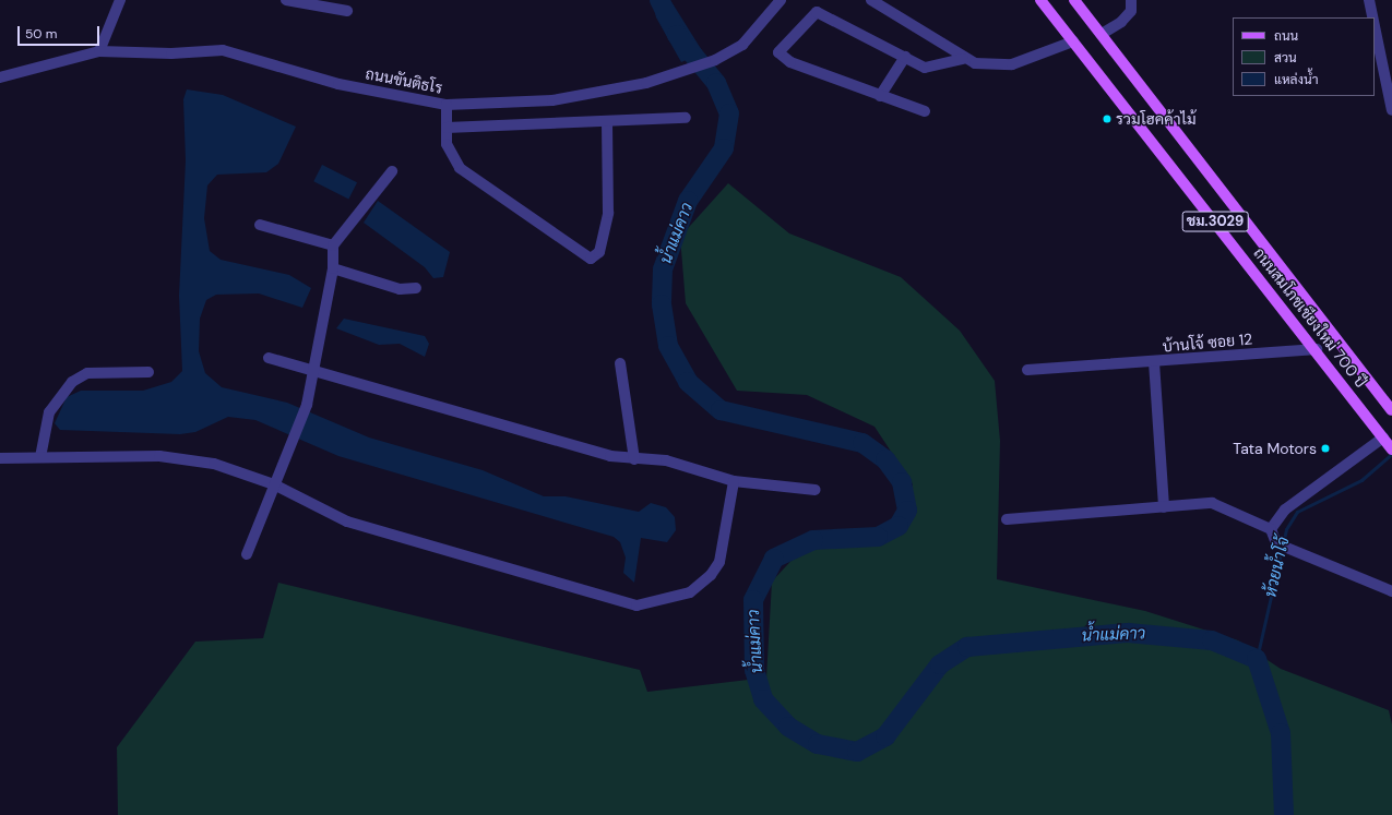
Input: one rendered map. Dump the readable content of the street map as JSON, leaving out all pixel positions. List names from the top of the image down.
{
  "streets": {
    "main road": ["ชม.3029", "ถนนสมโภชเชียงใหม่ 700 ปี"],
    "street": ["ถนนขันติธโร", "บ้านโจ้ ซอย 12"]
  },
  "crossings": [
    ["ถนนสมโภชเชียงใหม่ 700 ปี", "บ้านโจ้ ซอย 12"]
  ],
  "water": ["น้ำแม่คาว", "ห้วยน้ำโจ้"],
  "places": ["รวมโฮคค้าไม้", "Tata Motors"],
  "legend": ["ถนน", "สวน", "แหล่งน้ำ"],
  "scale_bar": "50 m"
}
